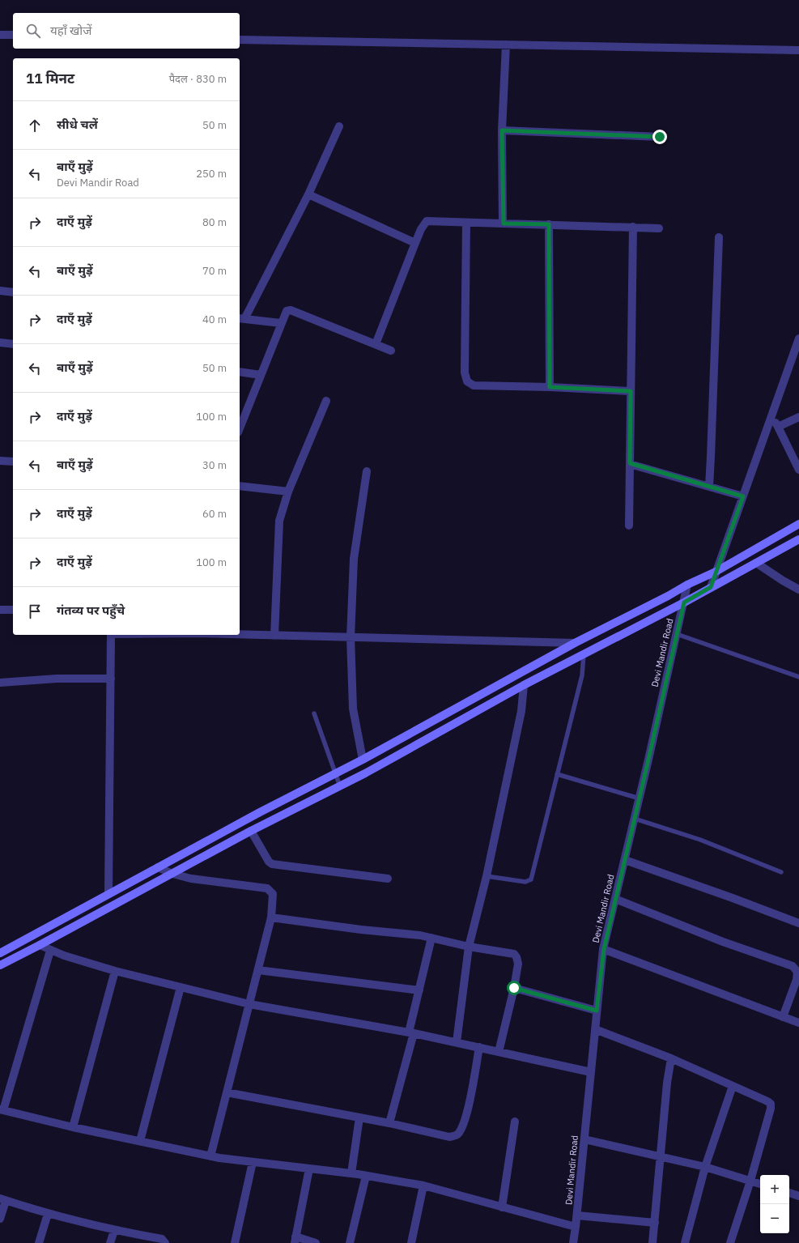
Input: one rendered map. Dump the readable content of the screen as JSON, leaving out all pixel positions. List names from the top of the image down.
{
  "streets": {
    "street": ["Devi Mandir Road"]
  },
  "page": {
    "search": "यहाँ खोजें",
    "heading": ["11 मिनट", "पैदल · 830 m"],
    "list": [
      ["सीधे चलें", "50 m"],
      ["बाएँ मुड़ें", "Devi Mandir Road", "250 m"],
      ["दाएँ मुड़ें", "80 m"],
      ["बाएँ मुड़ें", "70 m"],
      ["दाएँ मुड़ें", "40 m"],
      ["बाएँ मुड़ें", "50 m"],
      ["दाएँ मुड़ें", "100 m"],
      ["बाएँ मुड़ें", "30 m"],
      ["दाएँ मुड़ें", "60 m"],
      ["दाएँ मुड़ें", "100 m"],
      "गंतव्य पर पहुँचे"
    ],
    "map_buttons": ["+", "−"]
  }
}
